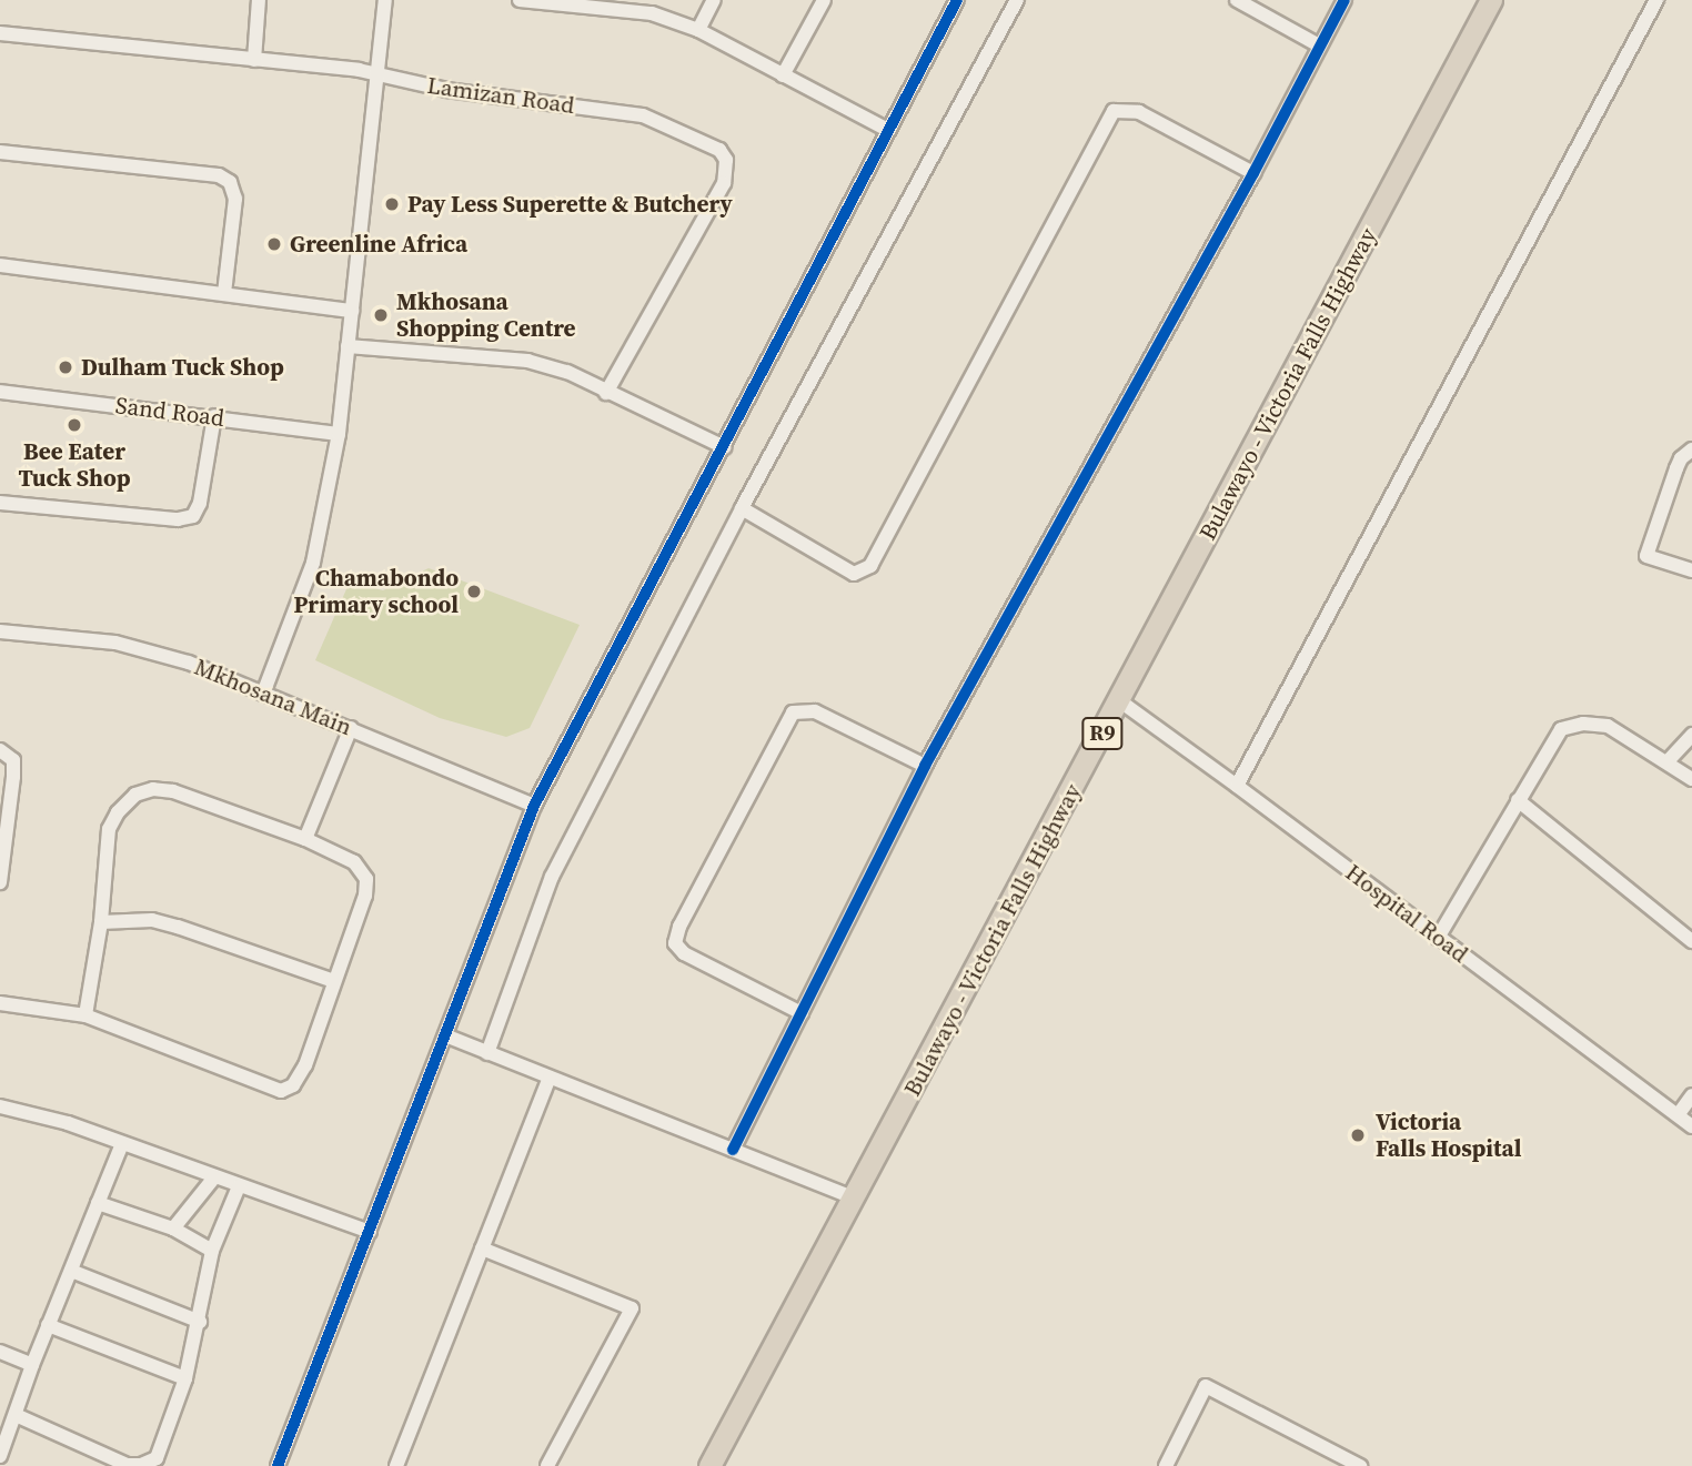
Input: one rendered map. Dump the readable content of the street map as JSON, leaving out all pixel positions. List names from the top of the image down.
{
  "streets": {
    "highway": ["Bulawayo - Victoria Falls Highway", "R9"],
    "street": [
      "Lamizan Road",
      "Sand Road",
      "Mkhosana Main",
      "Hospital Road"
    ]
  },
  "crossings": [
    ["Bulawayo - Victoria Falls Highway", "Hospital Road"]
  ],
  "places": [
    "Pay Less Superette & Butchery",
    "Greenline Africa",
    "Mkhosana Shopping Centre",
    "Dulham Tuck Shop",
    "Bee Eater Tuck Shop",
    "Chamabondo Primary school",
    "Victoria Falls Hospital"
  ]
}
